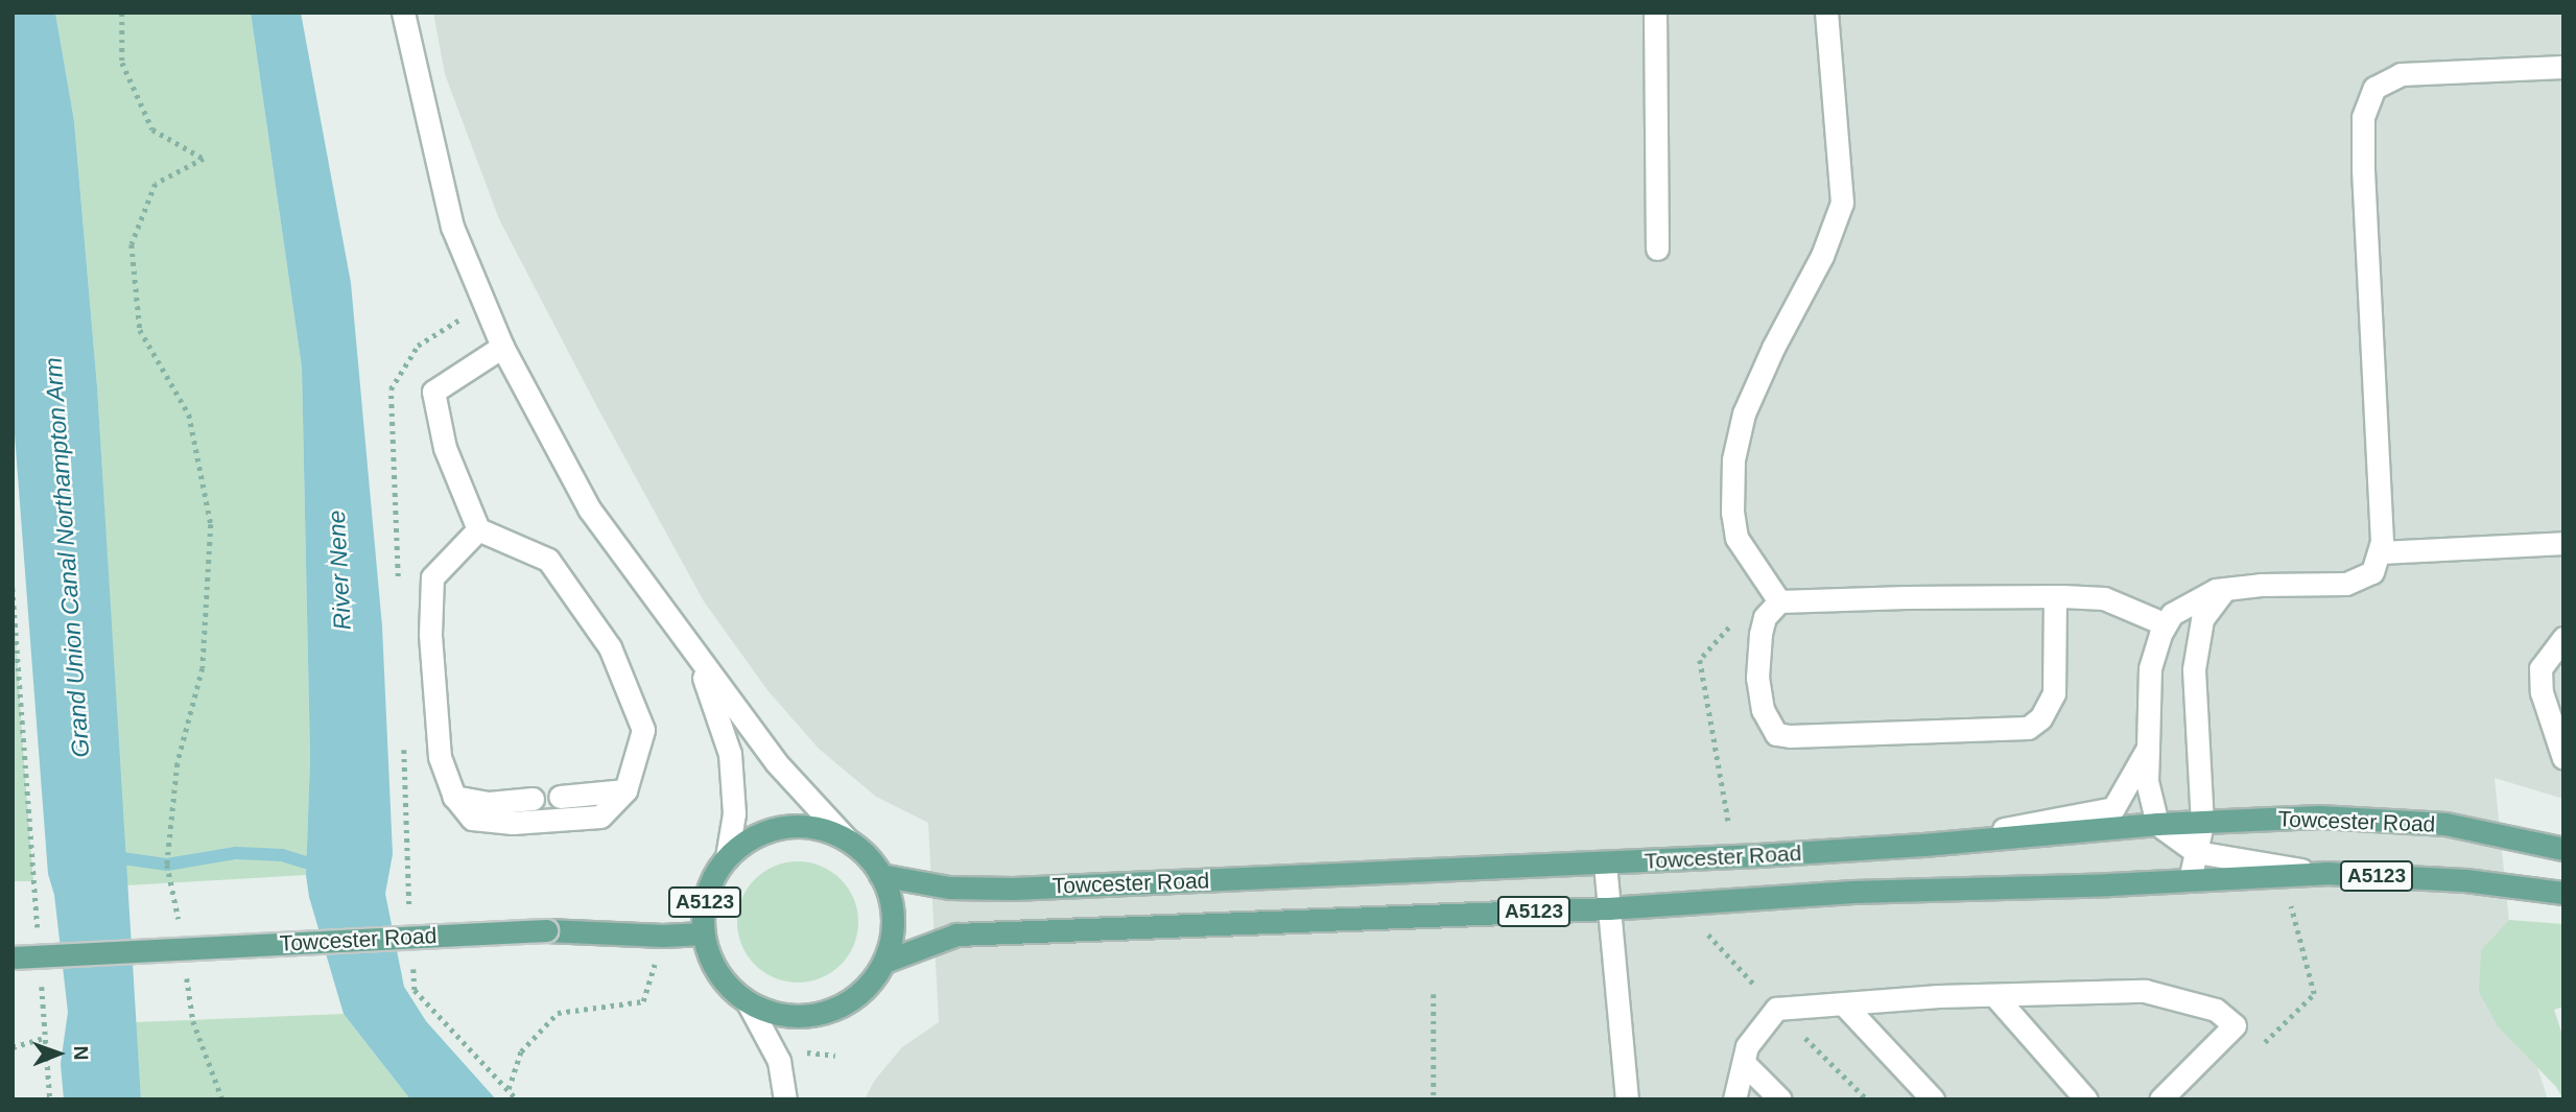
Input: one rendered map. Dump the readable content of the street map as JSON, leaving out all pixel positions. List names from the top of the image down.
{
  "streets": {
    "main road": ["Towcester Road", "A5123"]
  },
  "crossings": [
    ["Towcester Road", "A5123"]
  ],
  "water": ["Grand Union Canal Northampton Arm", "River Nene"],
  "north": "right"
}
